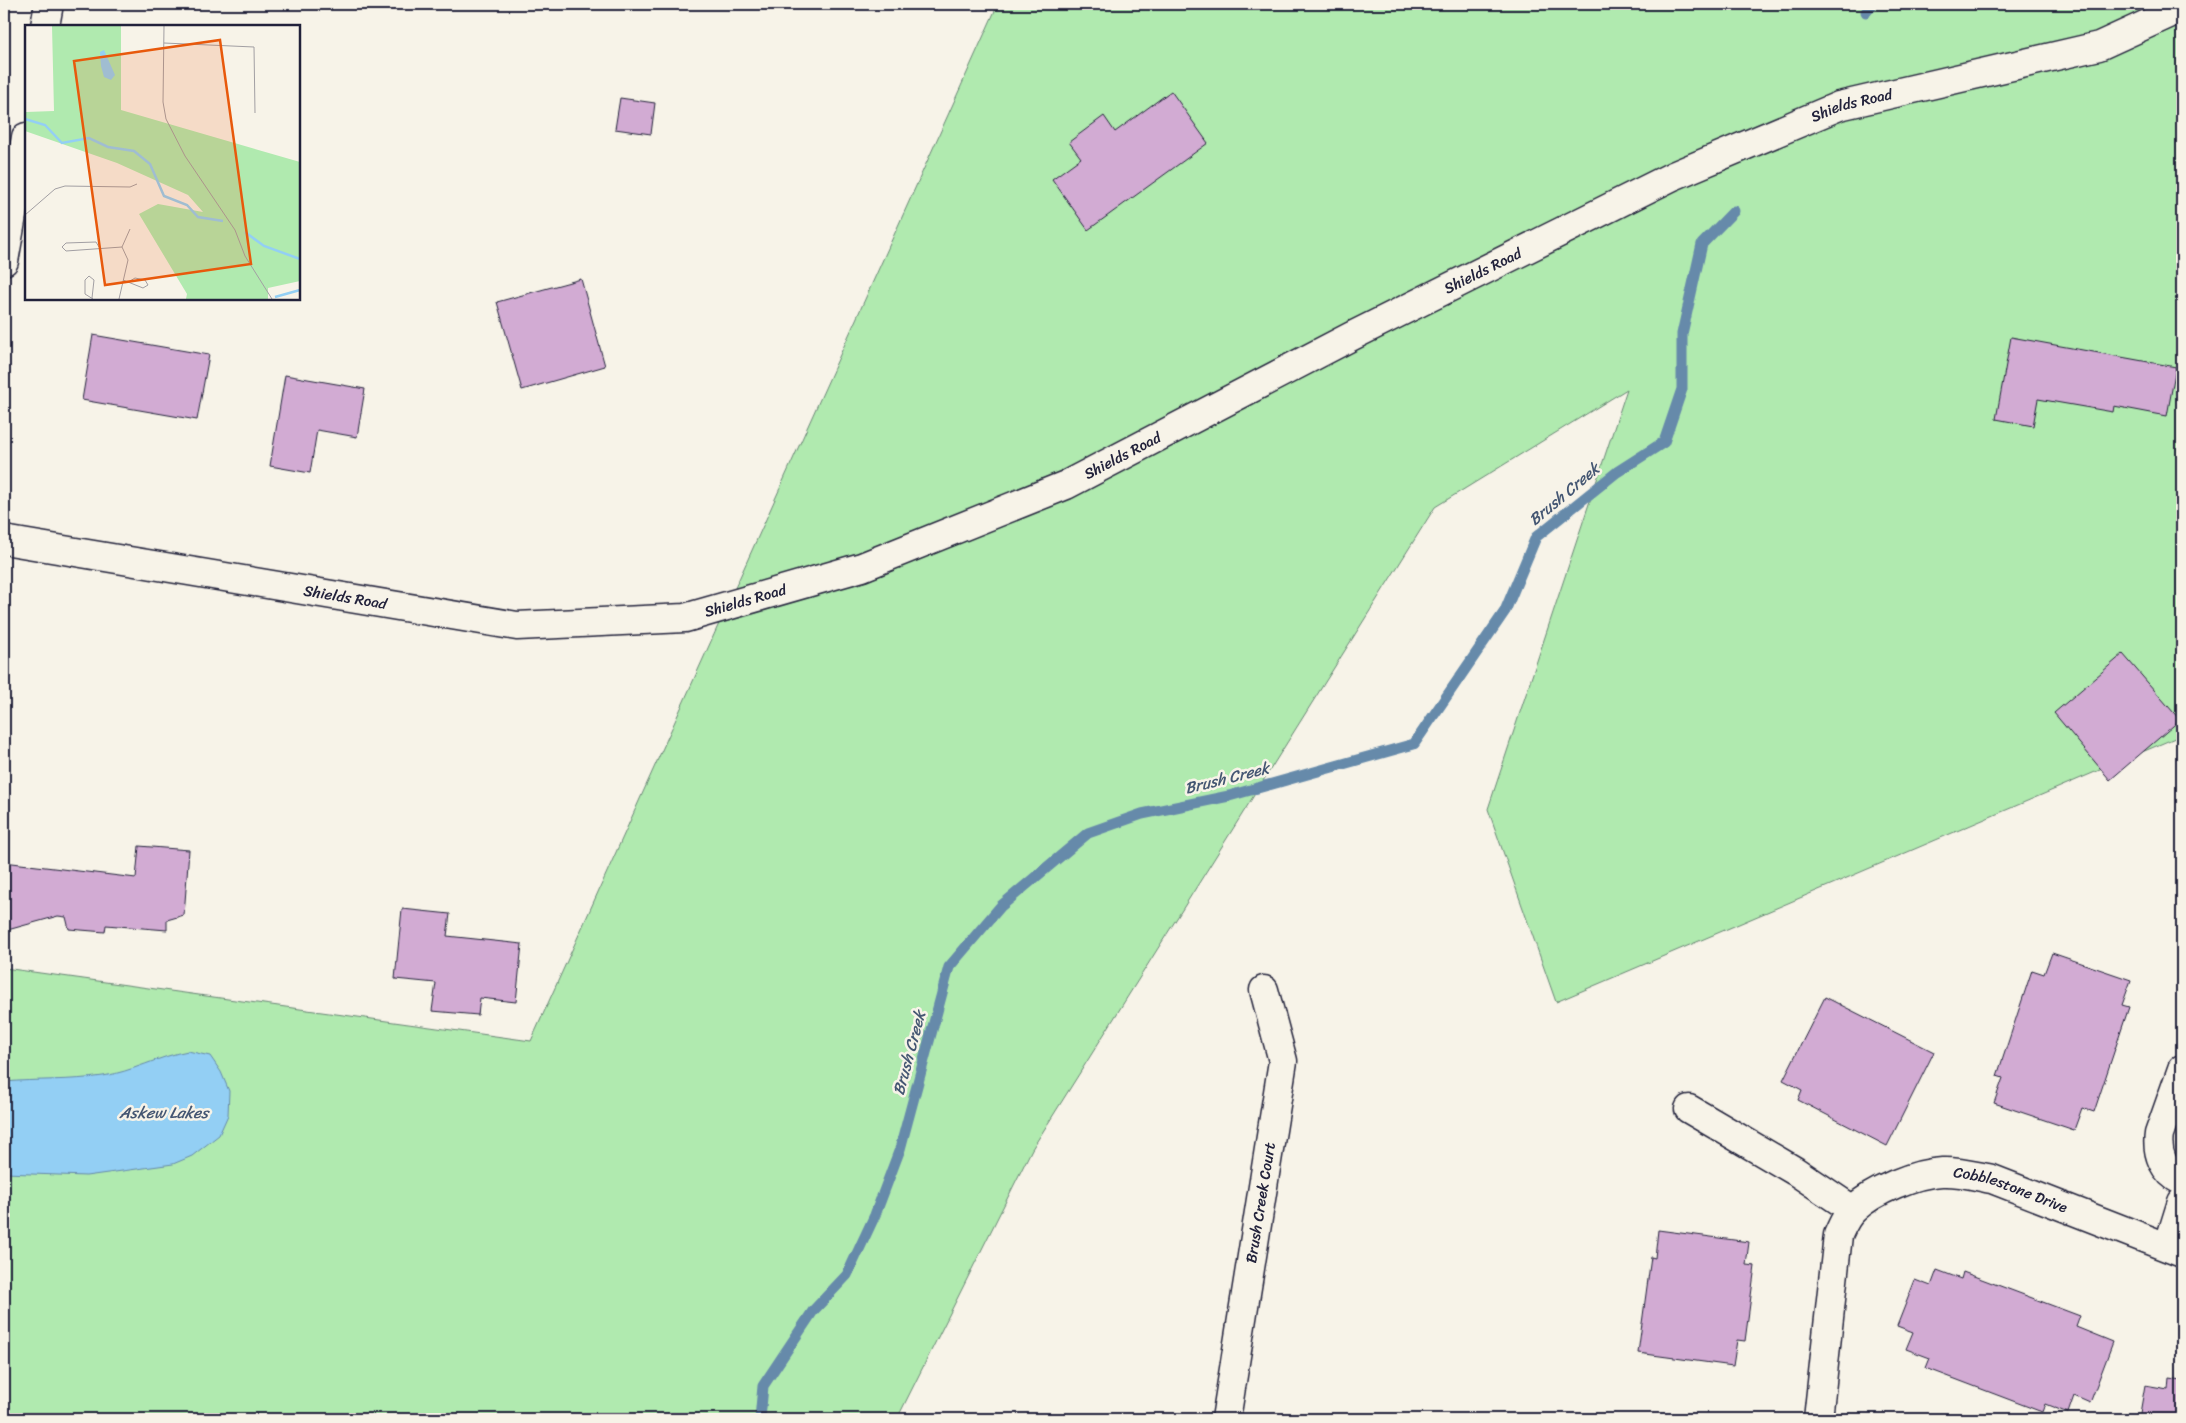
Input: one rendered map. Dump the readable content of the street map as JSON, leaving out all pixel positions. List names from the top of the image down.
{
  "streets": {
    "street": ["Shields Road", "Cobblestone Drive", "Brush Creek Court"]
  },
  "water": ["Brush Creek", "Askew Lakes"]
}
